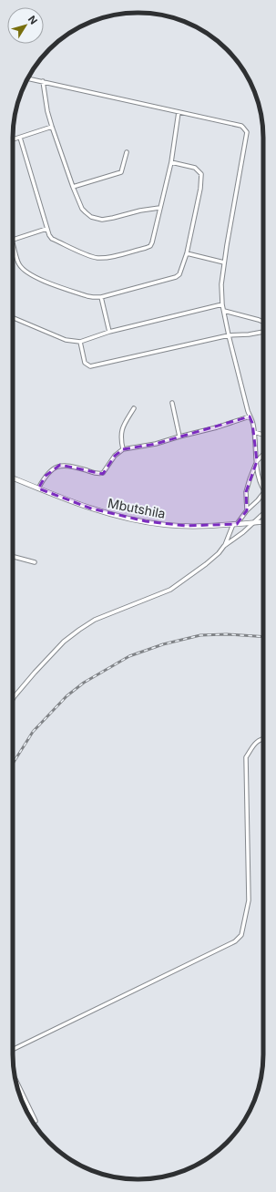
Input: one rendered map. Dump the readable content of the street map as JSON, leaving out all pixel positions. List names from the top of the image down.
{
  "streets": {
    "street": ["Mbutshila"]
  },
  "north": "top right"
}
